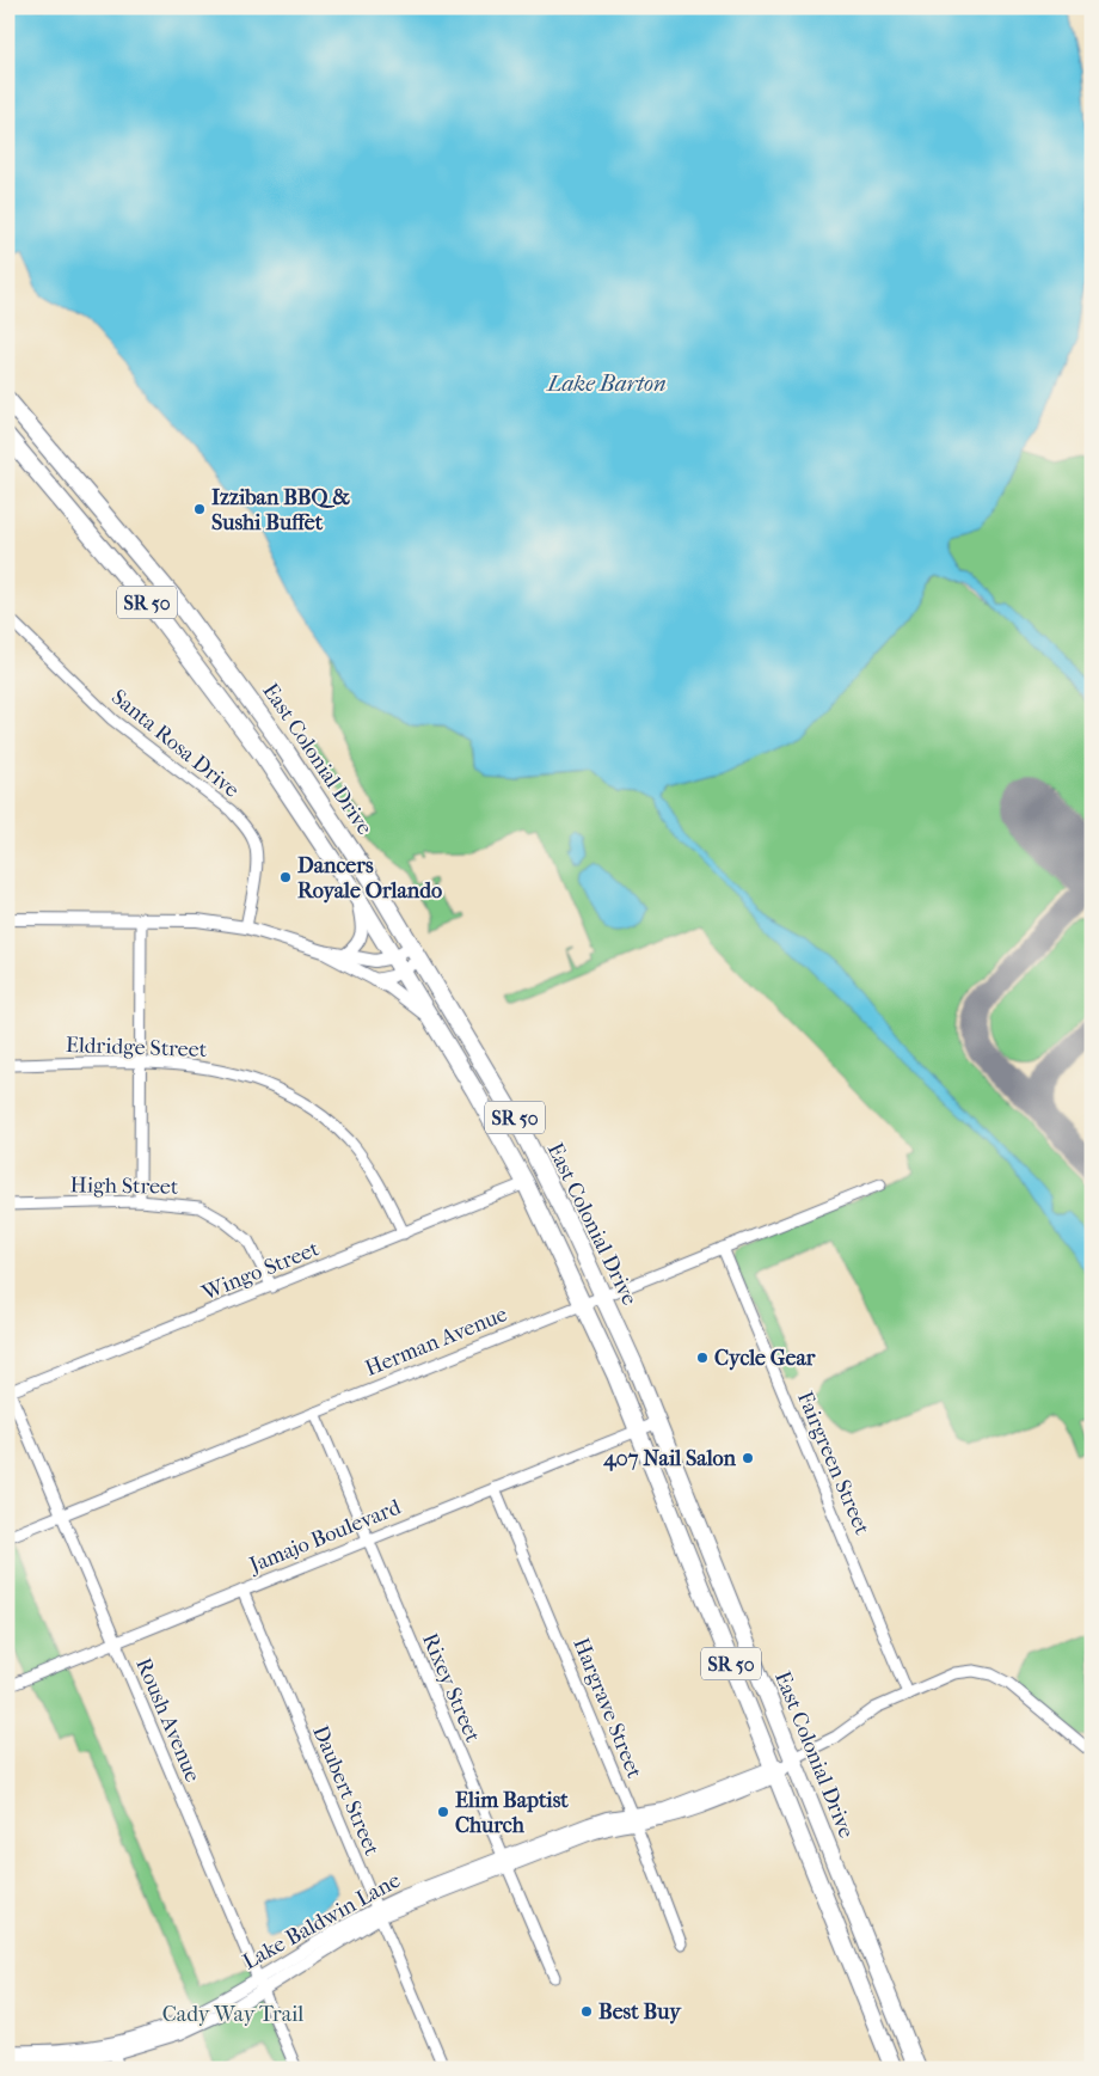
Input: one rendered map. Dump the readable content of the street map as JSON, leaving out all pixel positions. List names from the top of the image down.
{
  "streets": {
    "highway": ["SR 50", "East Colonial Drive"],
    "street": [
      "Santa Rosa Drive",
      "Eldridge Street",
      "High Street",
      "Wingo Street",
      "Herman Avenue",
      "Fairgreen Street",
      "Jamajo Boulevard",
      "Rixey Street",
      "Hargrave Street",
      "Roush Avenue",
      "Daubert Street",
      "Lake Baldwin Lane"
    ]
  },
  "crossings": [
    ["East Colonial Drive", "Wingo Street"],
    ["East Colonial Drive", "Herman Avenue"],
    ["East Colonial Drive", "Jamajo Boulevard"],
    ["East Colonial Drive", "Lake Baldwin Lane"],
    ["Eldridge Street", "Wingo Street"],
    ["High Street", "Wingo Street"],
    ["Wingo Street", "Roush Avenue"],
    ["Herman Avenue", "Fairgreen Street"],
    ["Herman Avenue", "Rixey Street"],
    ["Herman Avenue", "Roush Avenue"],
    ["Jamajo Boulevard", "Rixey Street"],
    ["Jamajo Boulevard", "Hargrave Street"],
    ["Jamajo Boulevard", "Roush Avenue"],
    ["Jamajo Boulevard", "Daubert Street"],
    ["Rixey Street", "Lake Baldwin Lane"],
    ["Hargrave Street", "Lake Baldwin Lane"],
    ["Roush Avenue", "Lake Baldwin Lane"],
    ["Daubert Street", "Lake Baldwin Lane"]
  ],
  "water": ["Lake Barton"],
  "parks": ["Cady Way Trail"],
  "places": [
    "Izziban BBQ & Sushi Buffet",
    "Dancers Royale Orlando",
    "Cycle Gear",
    "407 Nail Salon",
    "Elim Baptist Church",
    "Best Buy"
  ]
}
